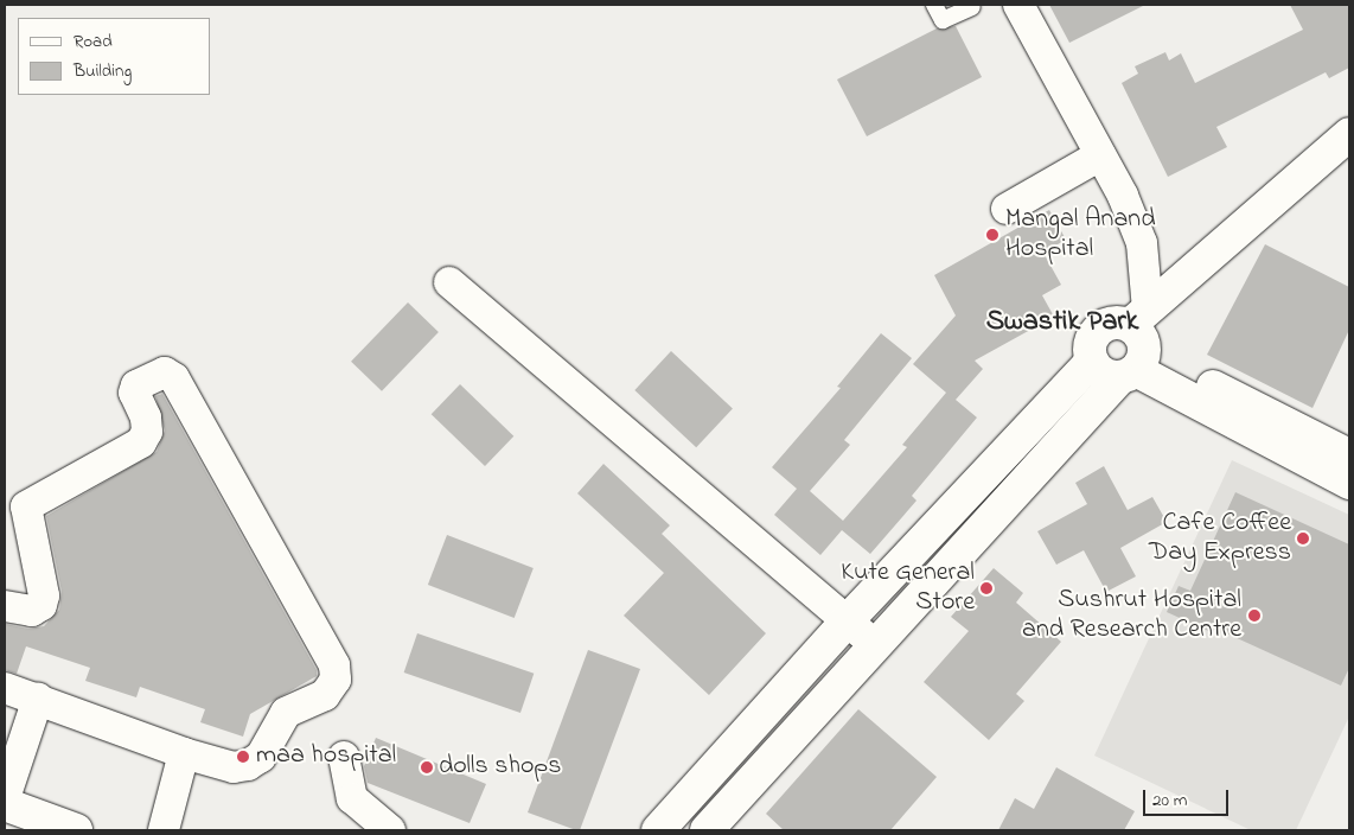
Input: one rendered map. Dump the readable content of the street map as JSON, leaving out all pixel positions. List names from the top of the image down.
{
  "districts": ["Swastik Park"],
  "places": [
    "Mangal Anand Hospital",
    "Cafe Coffee Day Express",
    "Kute General Store",
    "Sushrut Hospital and Research Centre",
    "maa hospital",
    "dolls shops"
  ],
  "legend": ["Road", "Building"],
  "scale_bar": "20 m"
}
